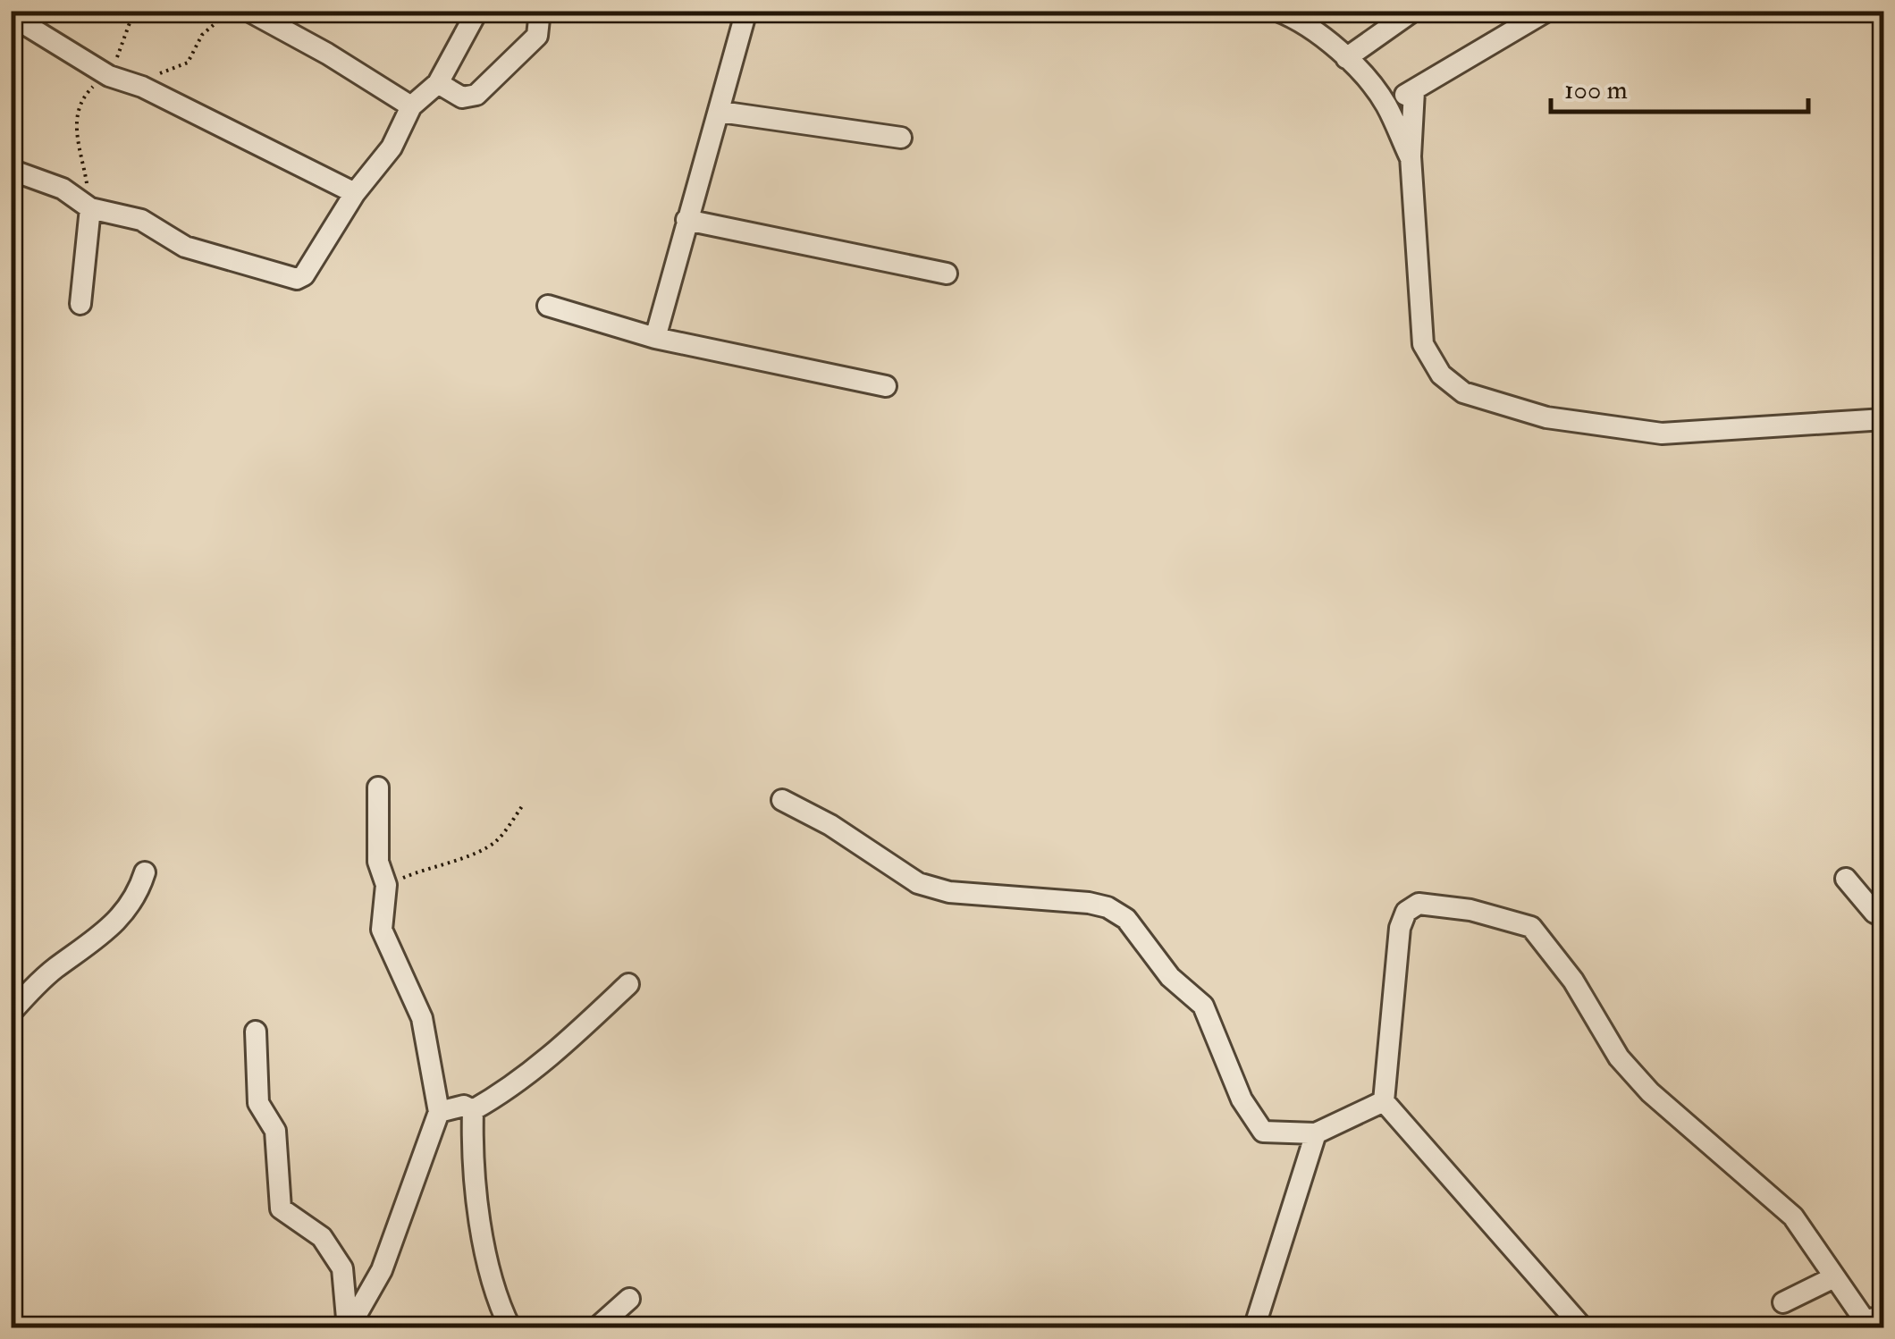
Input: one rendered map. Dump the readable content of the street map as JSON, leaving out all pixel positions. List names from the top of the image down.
{
  "scale_bar": "100 m"
}
